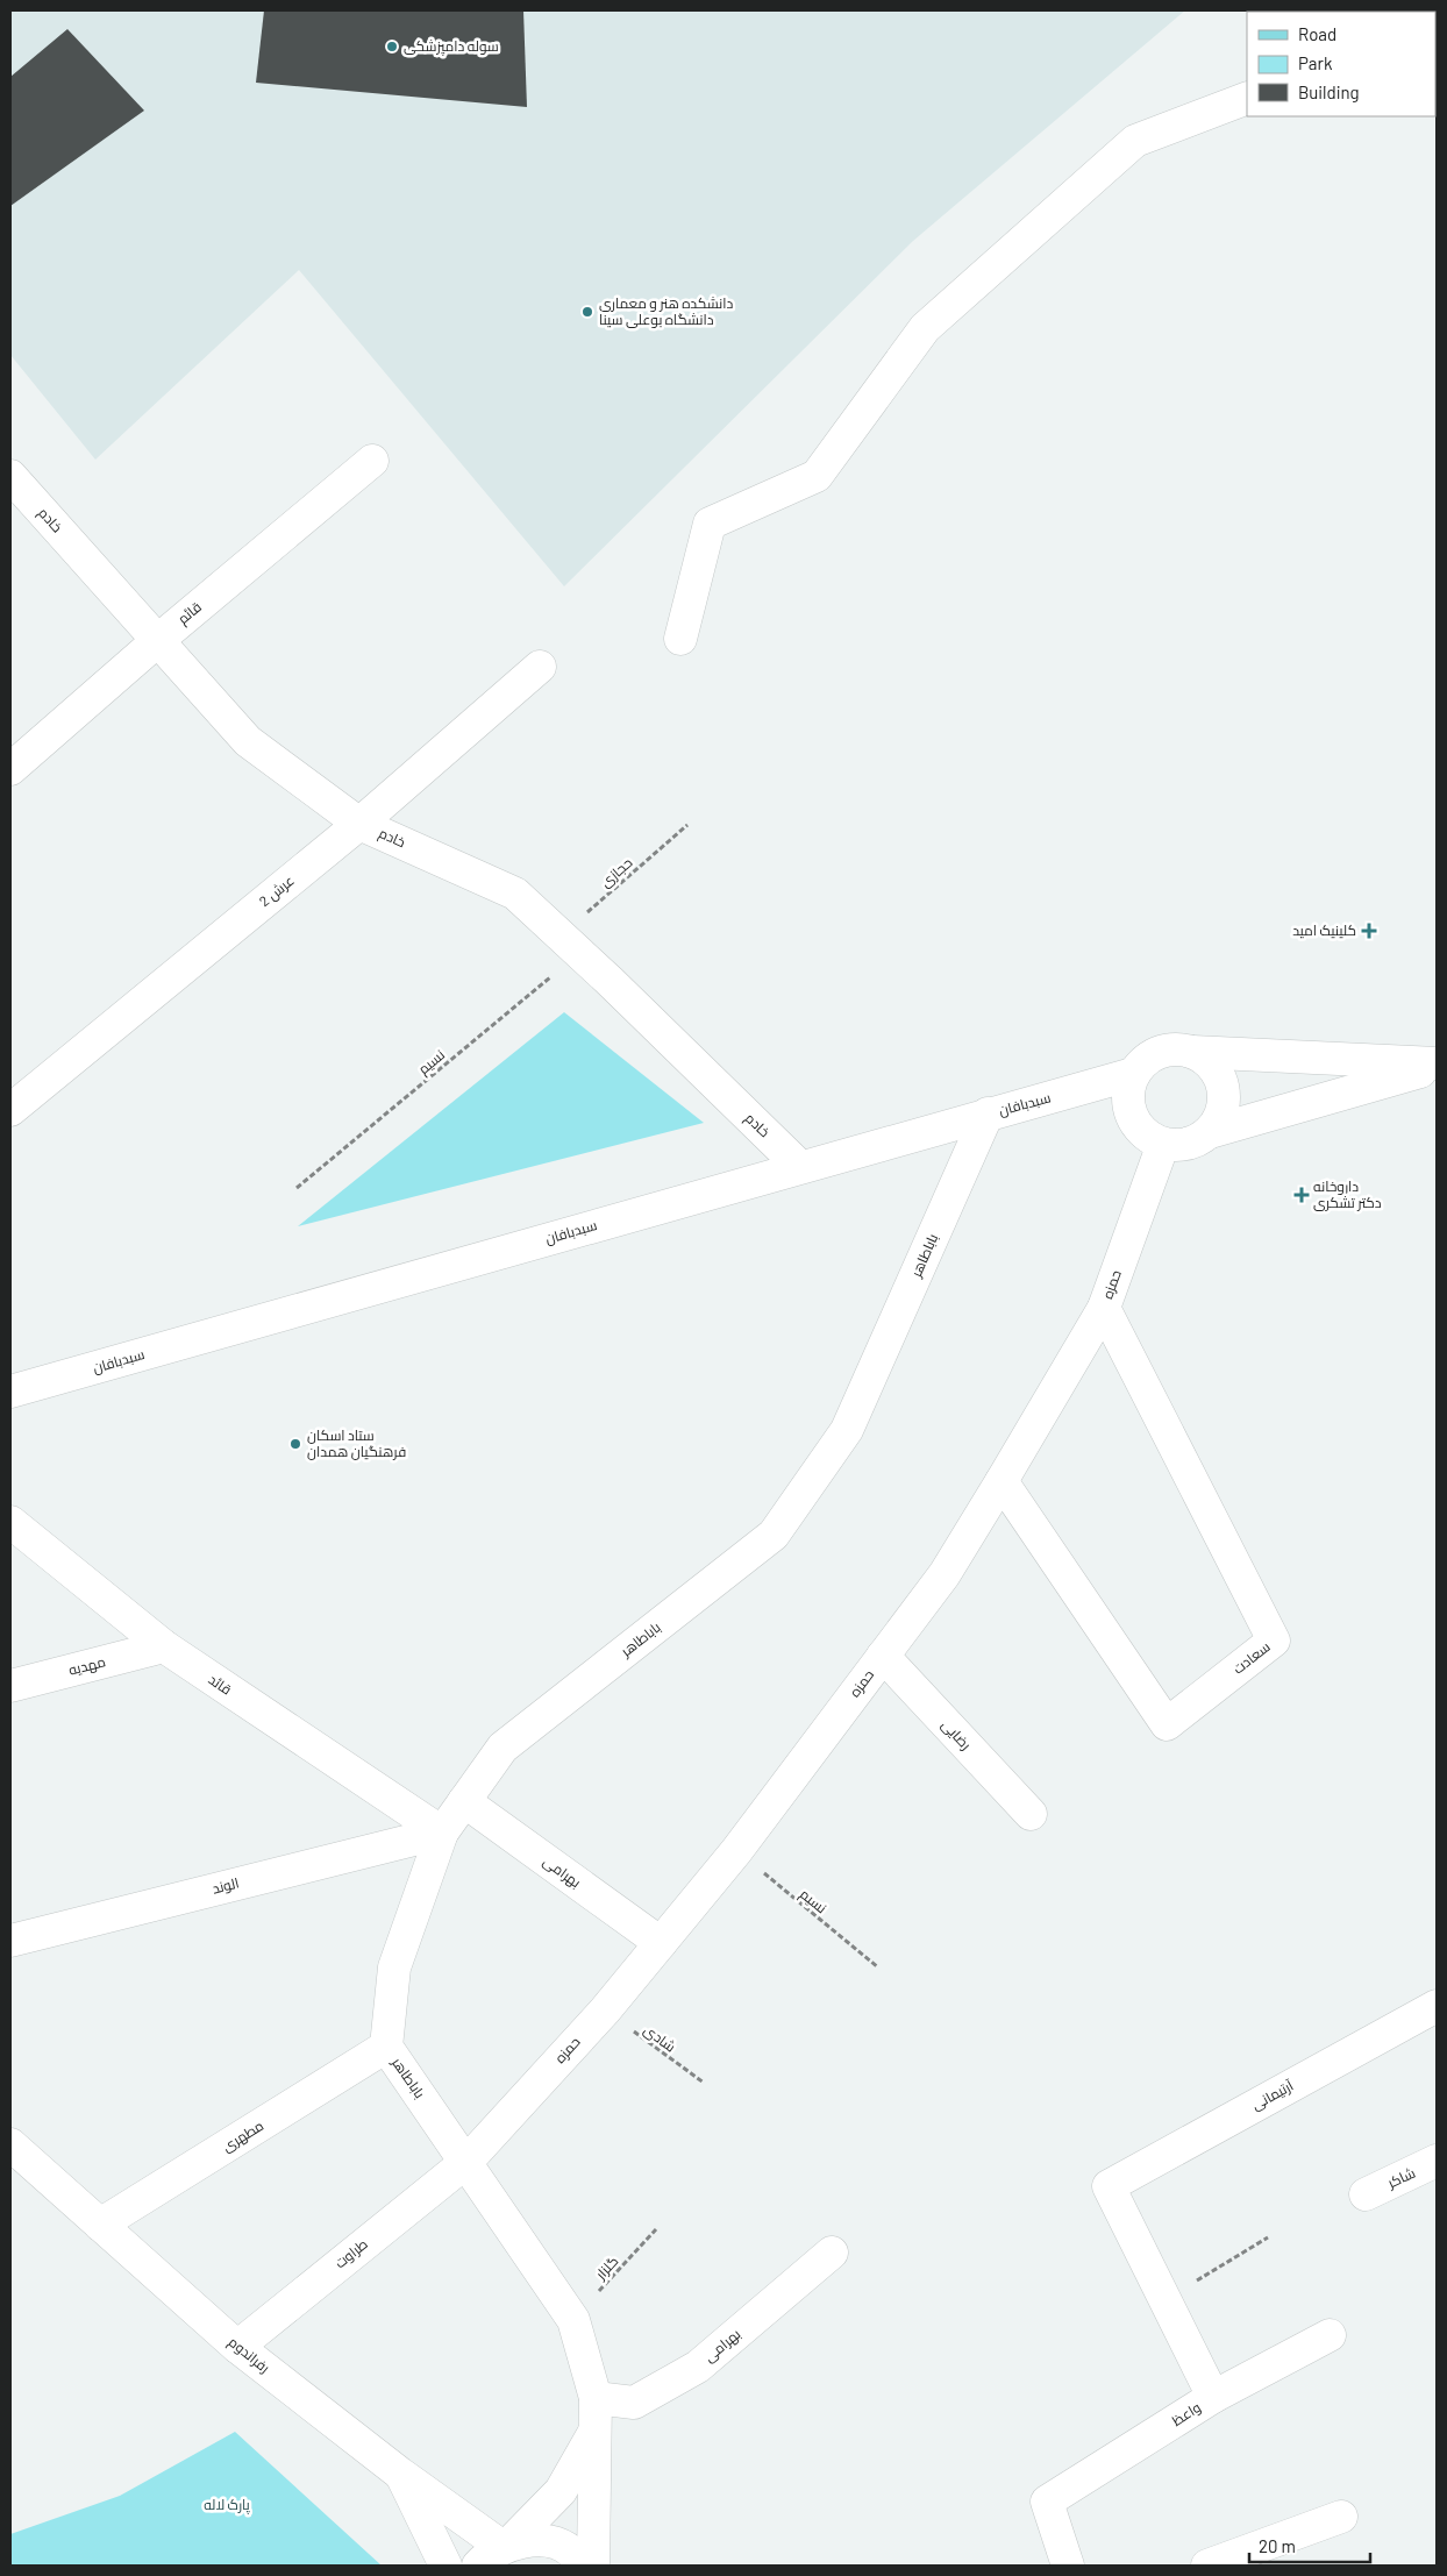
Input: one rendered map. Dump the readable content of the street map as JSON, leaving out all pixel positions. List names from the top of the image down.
{
  "streets": {
    "street": [
      "خادم",
      "قائم",
      "عرش 2",
      "سبدبافان",
      "باباطاهر",
      "حمزه",
      "سعادت",
      "مهدیه",
      "قائد",
      "رضایی",
      "بهرامی",
      "الوند",
      "آرتیمانی",
      "مطهری",
      "شاکر",
      "طراوت",
      "رفراندوم",
      "واعظ"
    ],
    "path": [
      "حجازی",
      "نسیم",
      "شادی",
      "گلزار"
    ]
  },
  "crossings": [
    ["خادم", "قائم"],
    ["خادم", "حجازی"],
    ["خادم", "عرش 2"],
    ["خادم", "نسیم"],
    ["خادم", "سبدبافان"],
    ["حجازی", "نسیم"],
    ["نسیم", "حمزه"],
    ["سبدبافان", "باباطاهر"],
    ["سبدبافان", "حمزه"],
    ["باباطاهر", "حمزه"],
    ["باباطاهر", "قائد"],
    ["باباطاهر", "بهرامی"],
    ["باباطاهر", "الوند"],
    ["باباطاهر", "مطهری"],
    ["باباطاهر", "طراوت"],
    ["باباطاهر", "گلزار"],
    ["حمزه", "سعادت"],
    ["حمزه", "رضایی"],
    ["حمزه", "بهرامی"],
    ["حمزه", "شادی"],
    ["حمزه", "طراوت"],
    ["مهدیه", "قائد"],
    ["قائد", "الوند"],
    ["آرتیمانی", "واعظ"],
    ["مطهری", "رفراندوم"],
    ["طراوت", "رفراندوم"]
  ],
  "parks": ["پارک لاله"],
  "places": {
    "other": ["سوله دامپزشکی", "دانشکده هنر و معماری دانشگاه بوعلی سینا", "ستاد اسکان فرهنگیان همدان"],
    "health": ["کلینیک امید", "داروخانه دکتر تشکری"]
  },
  "legend": ["Road", "Park", "Building"],
  "scale_bar": "20 m"
}
